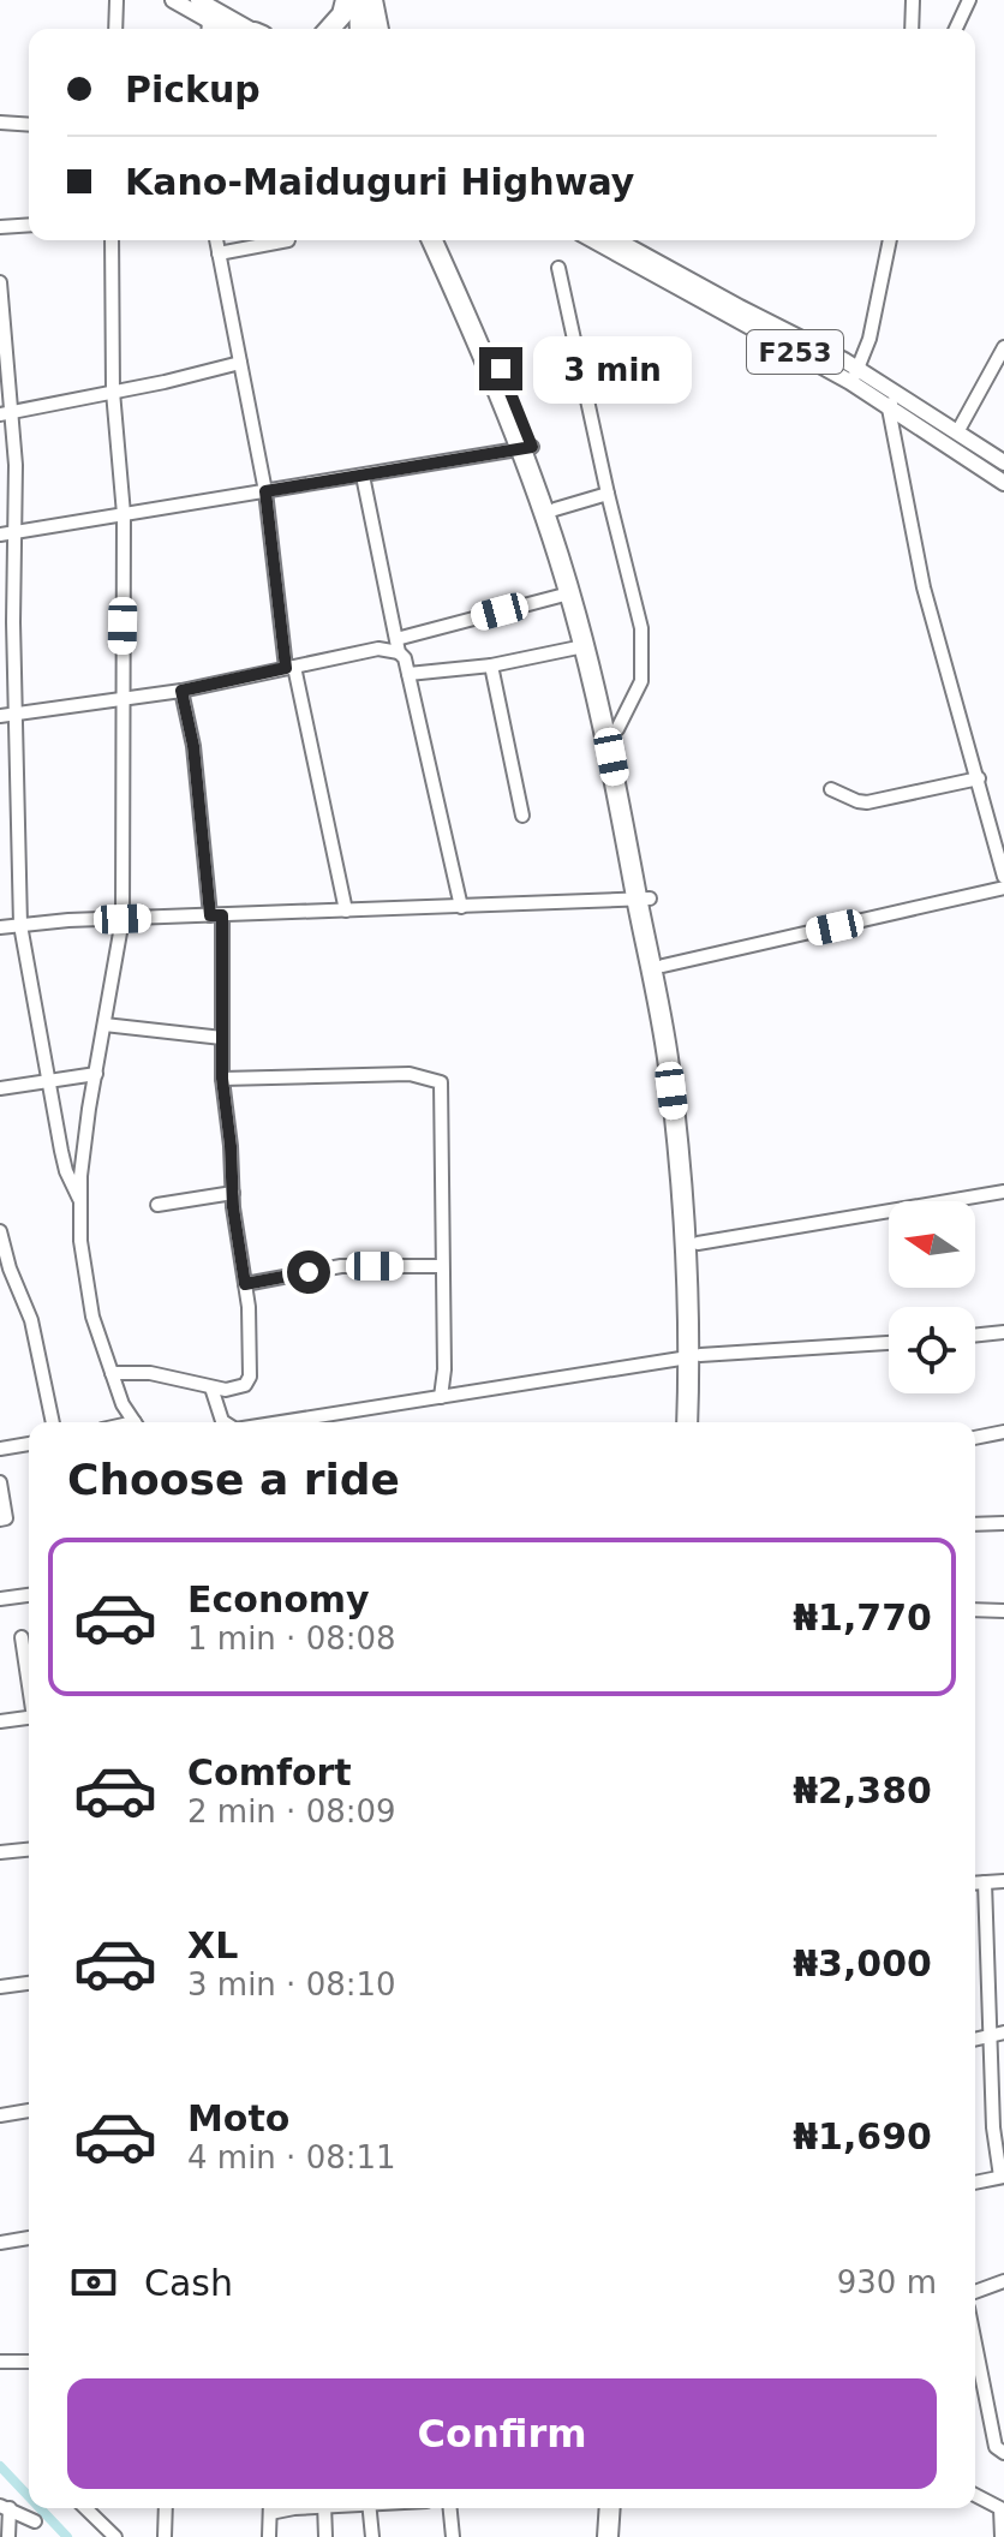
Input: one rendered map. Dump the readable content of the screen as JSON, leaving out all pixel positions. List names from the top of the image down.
{
  "streets": {
    "main road": ["F253"]
  },
  "north": "left",
  "page": {
    "banner": ["Pickup", "Kano-Maiduguri Highway"],
    "bubble": "3 min",
    "heading": "Choose a ride",
    "list": [
      {
        "name": "Economy",
        "note": "1 min · 08:08",
        "value": "₦1,770"
      },
      {
        "name": "Comfort",
        "note": "2 min · 08:09",
        "value": "₦2,380"
      },
      {
        "name": "XL",
        "note": "3 min · 08:10",
        "value": "₦3,000"
      },
      {
        "name": "Moto",
        "note": "4 min · 08:11",
        "value": "₦1,690"
      }
    ],
    "pay": ["Cash", "930 m"],
    "buttons": "Confirm"
  }
}
